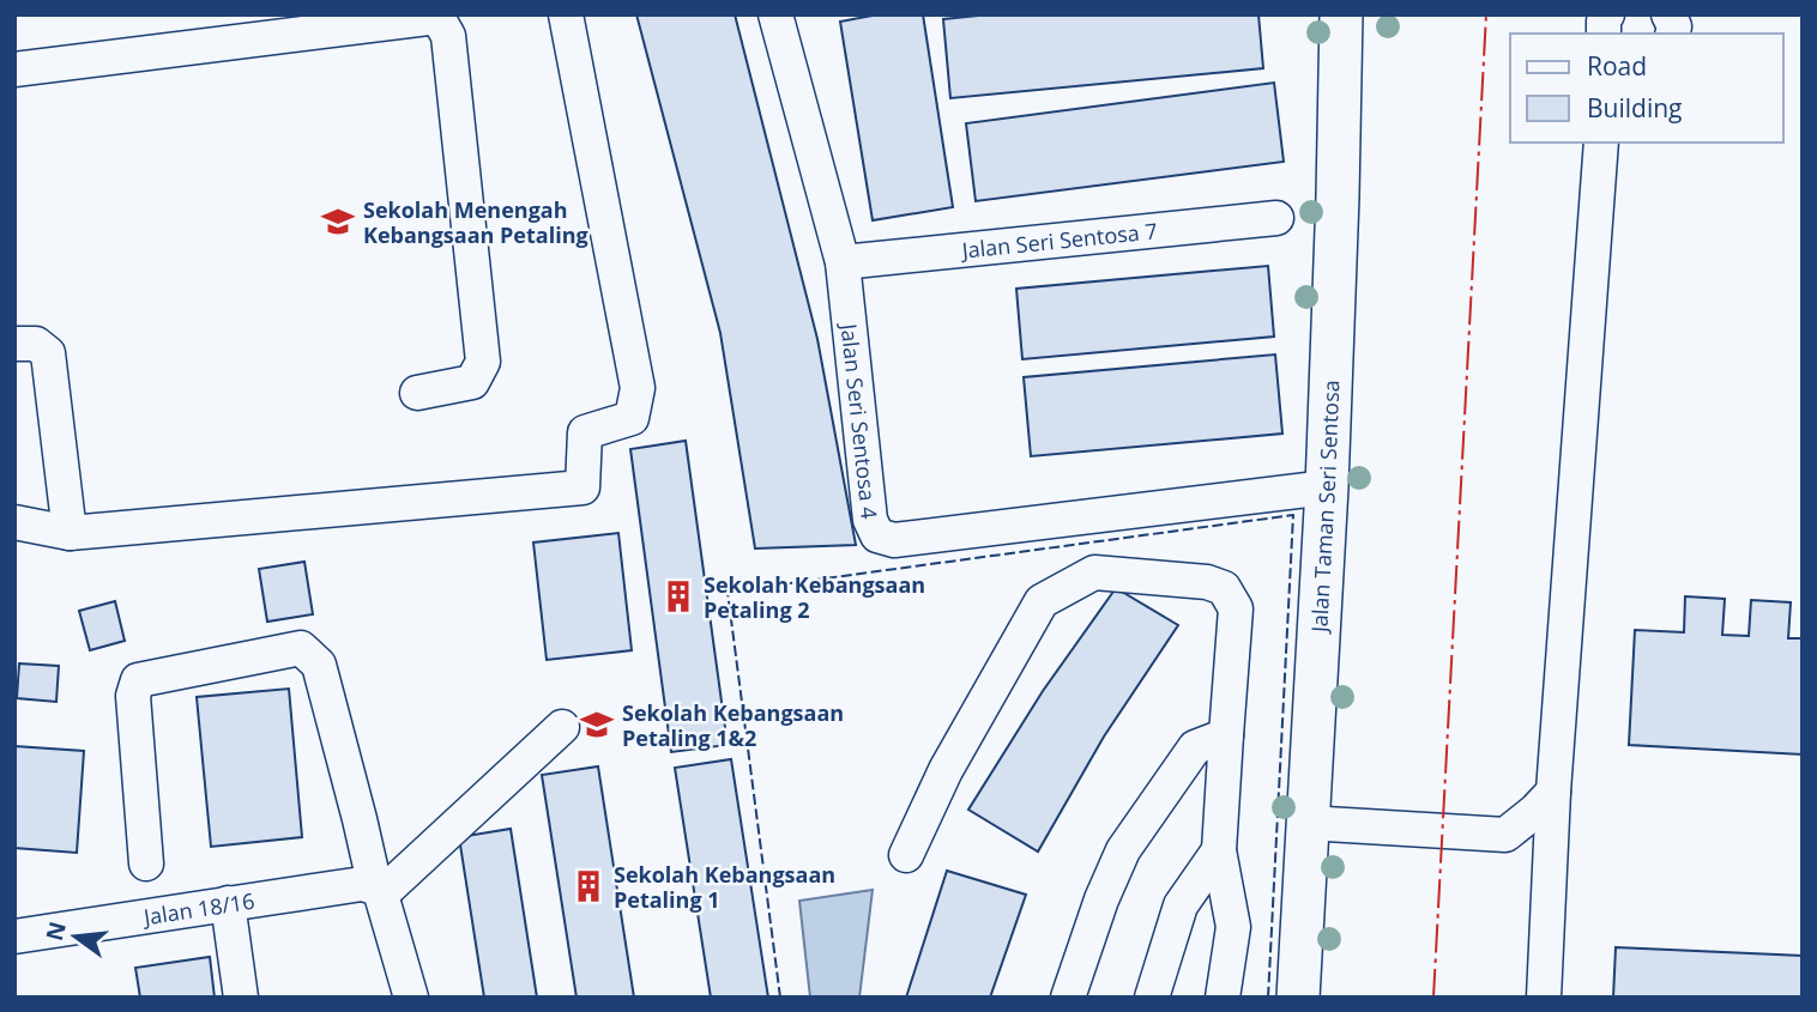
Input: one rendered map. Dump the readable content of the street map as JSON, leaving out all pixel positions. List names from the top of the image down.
{
  "streets": {
    "main road": ["Jalan Taman Seri Sentosa"],
    "street": ["Jalan Seri Sentosa 7", "Jalan Seri Sentosa 4", "Jalan 18/16"]
  },
  "crossings": [
    ["Jalan Seri Sentosa 7", "Jalan Seri Sentosa 4"],
    ["Jalan Seri Sentosa 4", "Jalan Taman Seri Sentosa"]
  ],
  "places": {
    "school or university": ["Sekolah Menengah Kebangsaan Petaling", "Sekolah Kebangsaan Petaling 1&2"],
    "building": ["Sekolah Kebangsaan Petaling 2", "Sekolah Kebangsaan Petaling 1"]
  },
  "legend": ["Road", "Building"],
  "north": "left"
}
